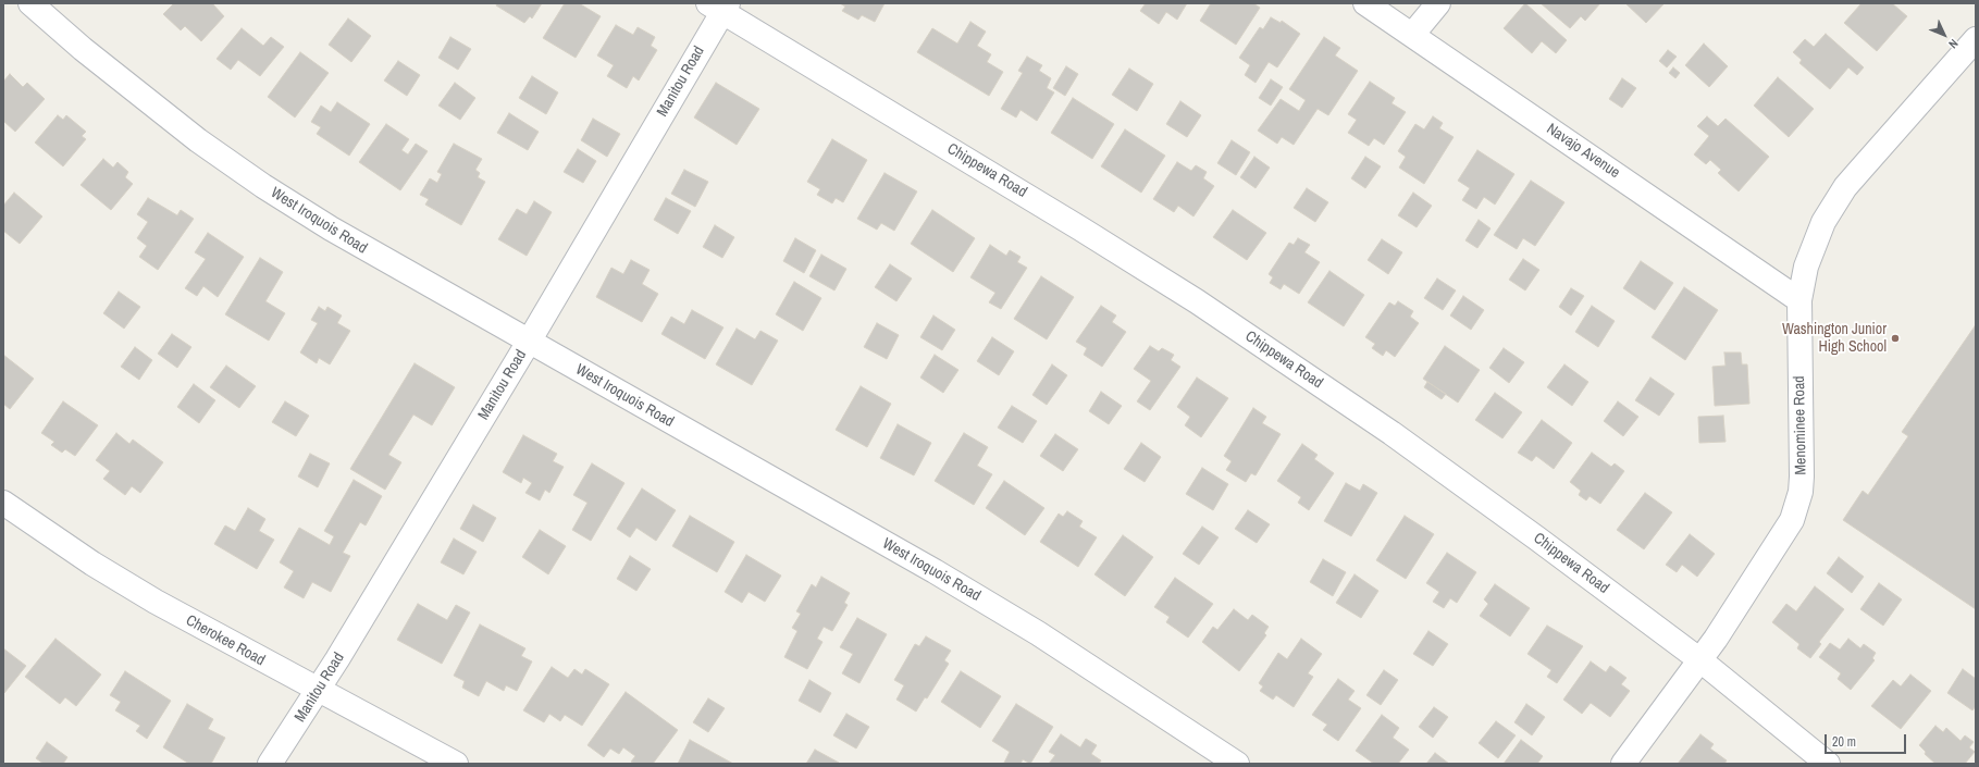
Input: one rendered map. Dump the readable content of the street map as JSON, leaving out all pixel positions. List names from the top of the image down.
{
  "streets": {
    "street": [
      "Manitou Road",
      "Navajo Avenue",
      "Chippewa Road",
      "West Iroquois Road",
      "Menominee Road",
      "Cherokee Road"
    ]
  },
  "crossings": [
    ["Manitou Road", "Chippewa Road"],
    ["Manitou Road", "West Iroquois Road"],
    ["Manitou Road", "Cherokee Road"],
    ["Navajo Avenue", "Menominee Road"],
    ["Chippewa Road", "Menominee Road"]
  ],
  "places": ["Washington Junior High School"],
  "scale_bar": "20 m",
  "north": "bottom right"
}
